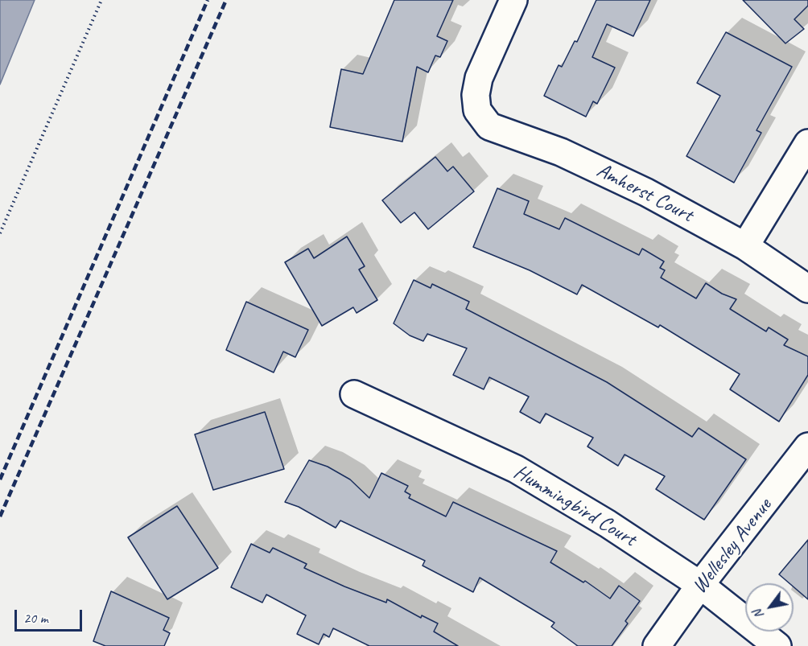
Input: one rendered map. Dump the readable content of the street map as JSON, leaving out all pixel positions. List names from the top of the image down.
{
  "streets": {
    "street": ["Amherst Court", "Hummingbird Court", "Wellesley Avenue"]
  },
  "crossings": [
    ["Hummingbird Court", "Wellesley Avenue"]
  ],
  "scale_bar": "20 m",
  "north": "bottom left"
}
